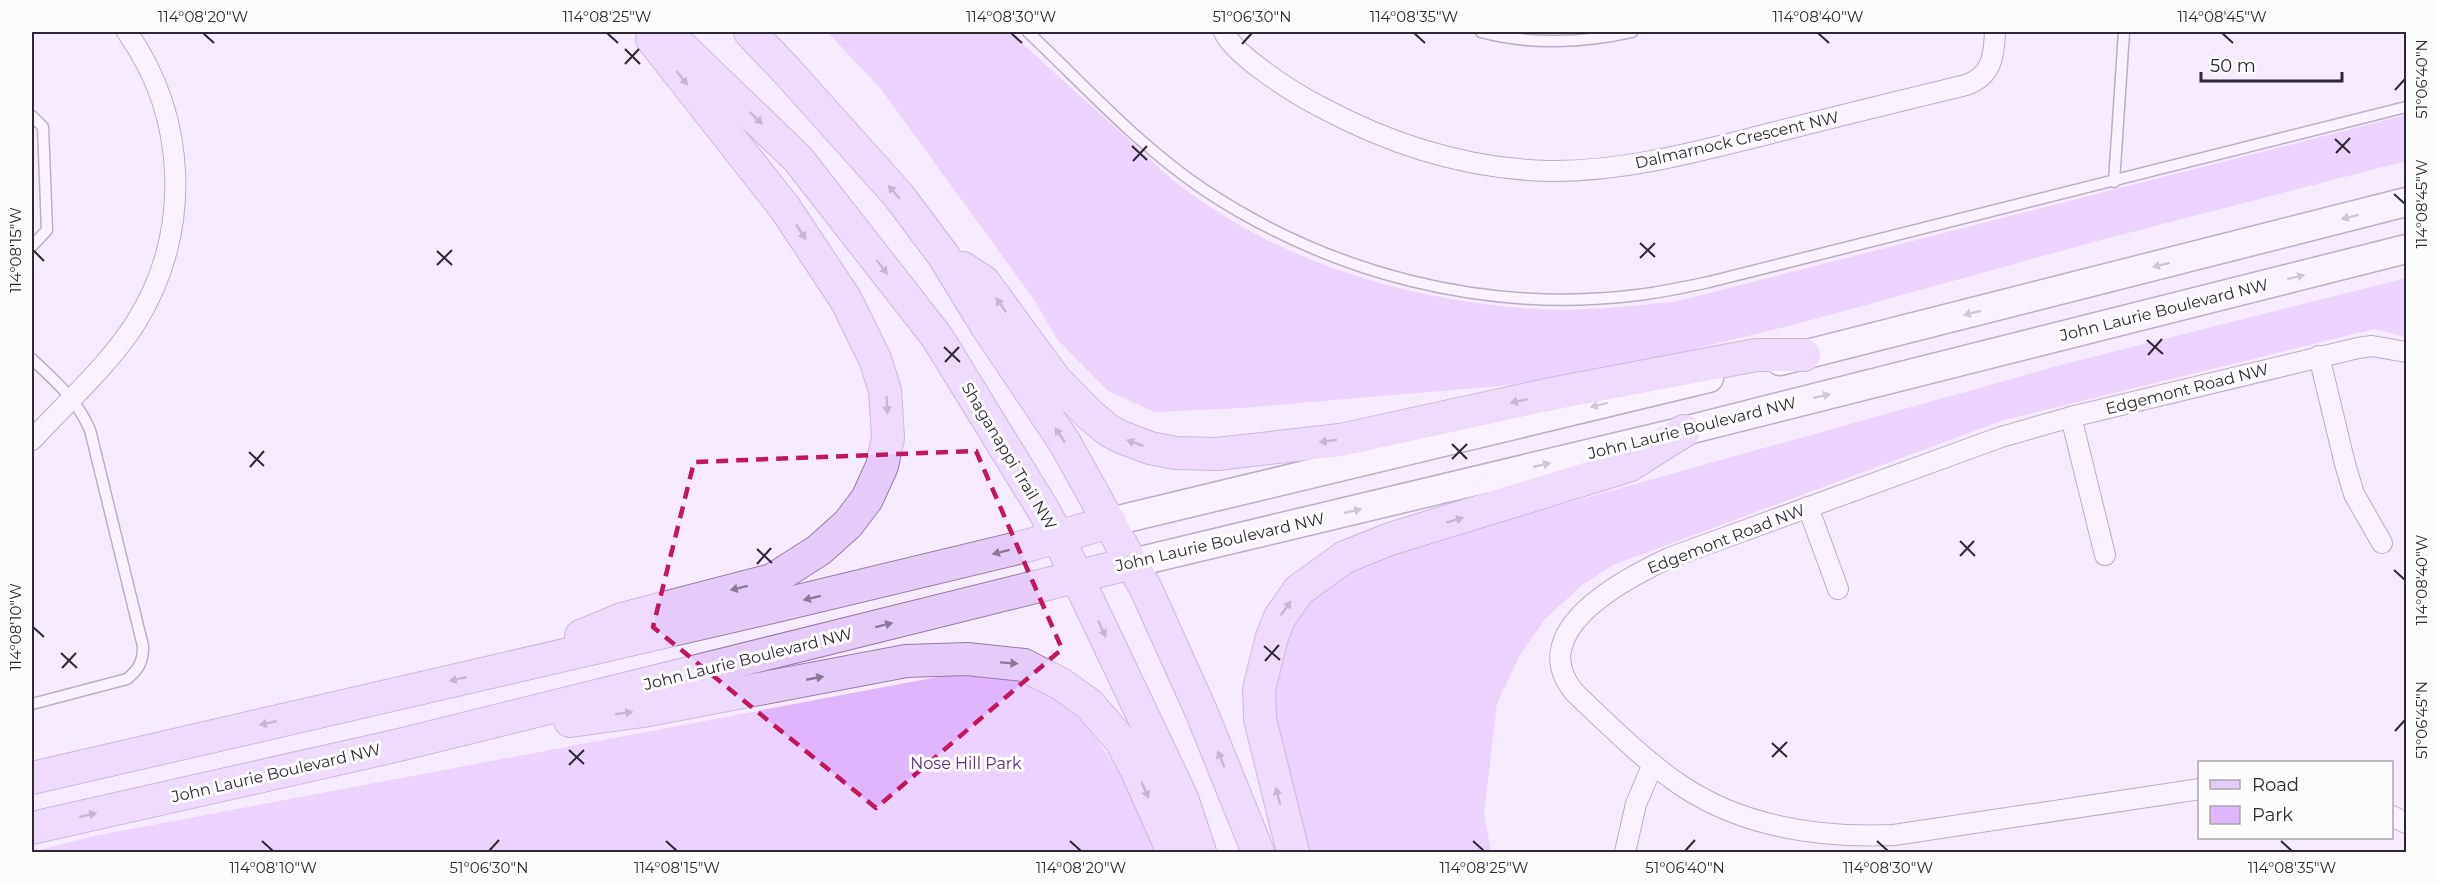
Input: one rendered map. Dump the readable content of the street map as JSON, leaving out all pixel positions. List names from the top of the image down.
{
  "streets": {
    "main road": ["John Laurie Boulevard NW", "Shaganappi Trail NW"],
    "street": ["Dalmarnock Crescent NW", "Edgemont Road NW"]
  },
  "crossings": [
    ["John Laurie Boulevard NW", "Shaganappi Trail NW"]
  ],
  "parks": ["Nose Hill Park"],
  "legend": ["Road", "Park"],
  "scale_bar": "50 m",
  "coordinates": [
    "114°08'20\"W",
    "114°08'25\"W",
    "114°08'30\"W",
    "51°06'30\"N",
    "114°08'35\"W",
    "114°08'40\"W",
    "114°08'45\"W",
    "51°06'40\"N",
    "114°08'15\"W",
    "114°08'10\"W",
    "51°06'45\"N"
  ]
}
